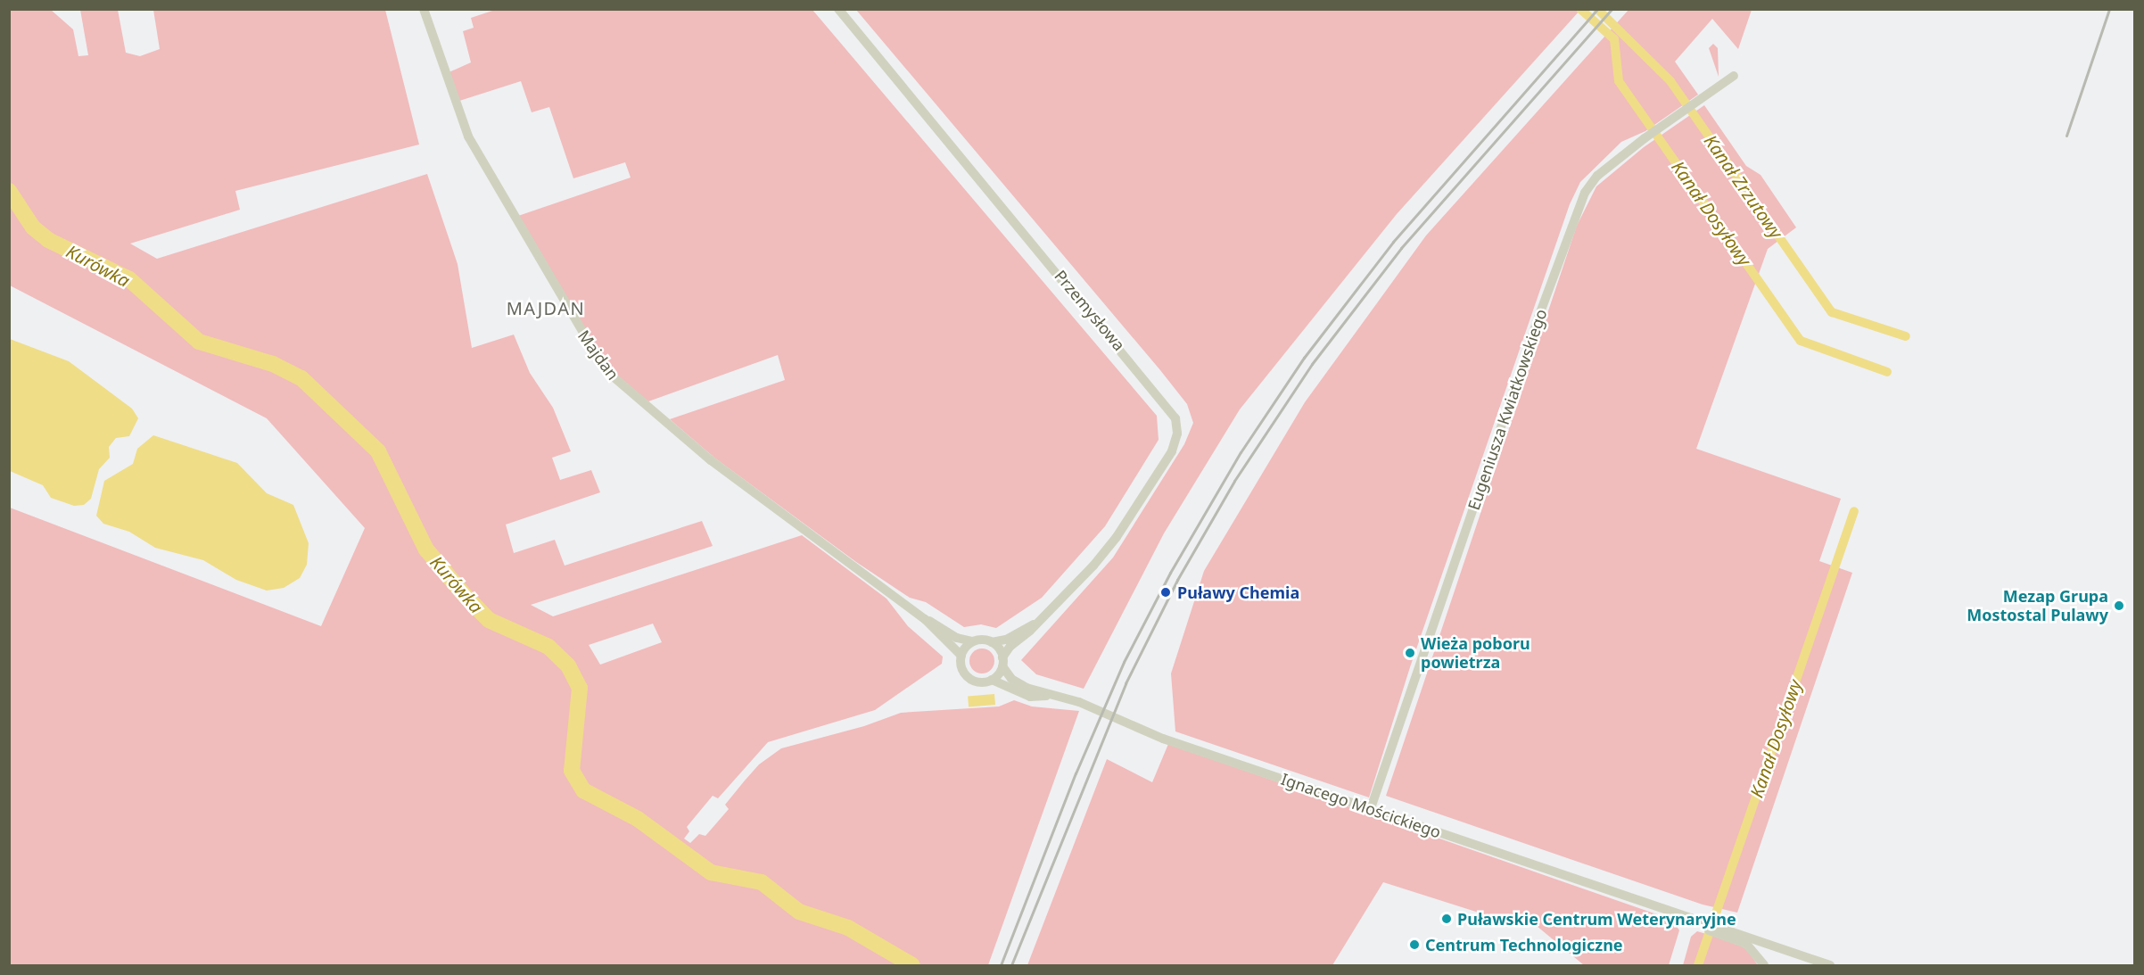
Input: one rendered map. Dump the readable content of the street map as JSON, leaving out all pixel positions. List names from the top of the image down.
{
  "streets": {
    "street": [
      "Przemysłowa",
      "Majdan",
      "Eugeniusza Kwiatkowskiego",
      "Ignacego Mościckiego"
    ]
  },
  "crossings": [
    ["Przemysłowa", "Majdan"],
    ["Przemysłowa", "Ignacego Mościckiego"],
    ["Majdan", "Ignacego Mościckiego"],
    ["Eugeniusza Kwiatkowskiego", "Ignacego Mościckiego"]
  ],
  "districts": ["MAJDAN"],
  "water": ["Kanał Zrzutowy", "Kanał Dosyłowy", "Kurówka"],
  "places": [
    "Puławy Chemia",
    "Mezap Grupa Mostostal Pulawy",
    "Wieża poboru powietrza",
    "Puławskie Centrum Weterynaryjne",
    "Centrum Technologiczne"
  ]
}
